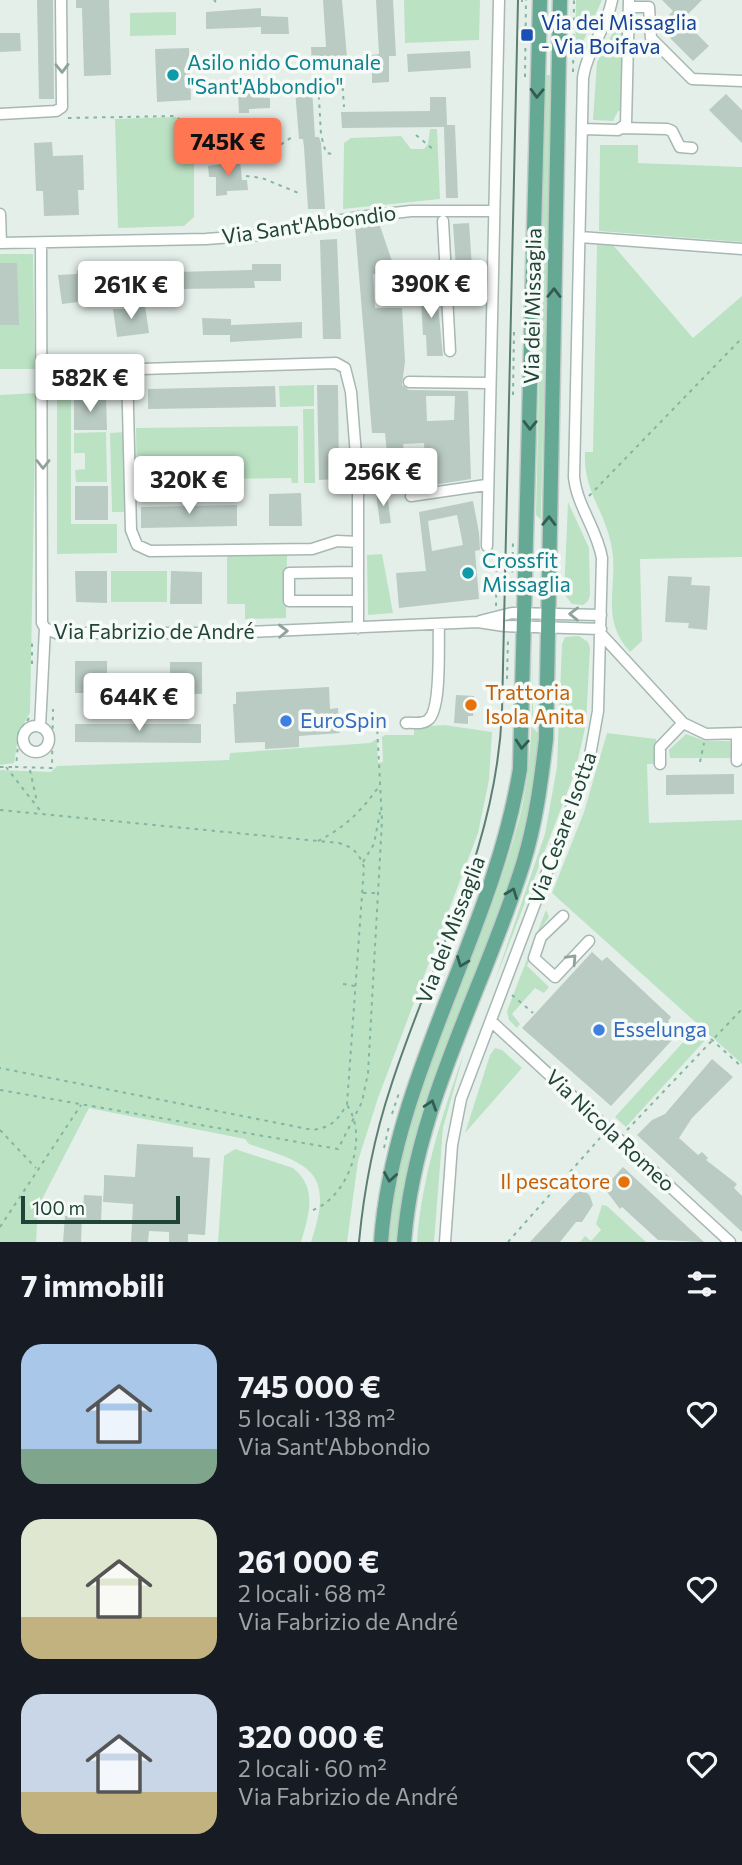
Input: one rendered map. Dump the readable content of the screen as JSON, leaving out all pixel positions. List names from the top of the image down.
{
  "streets": {
    "main road": ["Via dei Missaglia"],
    "street": [
      "Via Sant'Abbondio",
      "Via Fabrizio de André",
      "Via Cesare Isotta",
      "Via Nicola Romeo"
    ]
  },
  "crossings": [
    ["Via Sant'Abbondio", "Via dei Missaglia"],
    ["Via dei Missaglia", "Via Fabrizio de André"],
    ["Via Cesare Isotta", "Via Nicola Romeo"]
  ],
  "one_way": ["Via Fabrizio de André"],
  "places": {
    "transit": ["Via dei Missaglia - Via Boifava"],
    "other": [
      "Asilo nido Comunale \"Sant'Abbondio\"",
      "Crossfit Missaglia",
      "Trattoria Isola Anita",
      "EuroSpin",
      "Esselunga",
      "Il pescatore"
    ]
  },
  "scale_bar": "100 m",
  "page": {
    "price": [
      "745K €",
      "390K €",
      "261K €",
      "582K €",
      "256K €",
      "320K €",
      "644K €"
    ],
    "scale": "100 m",
    "heading": "7 immobili",
    "list": [
      {
        "name": "745 000 €",
        "note": "5 locali · 138 m² · Via Sant'Abbondio"
      },
      {
        "name": "261 000 €",
        "note": "2 locali · 68 m² · Via Fabrizio de André"
      },
      {
        "name": "320 000 €",
        "note": "2 locali · 60 m² · Via Fabrizio de André"
      }
    ]
  }
}
